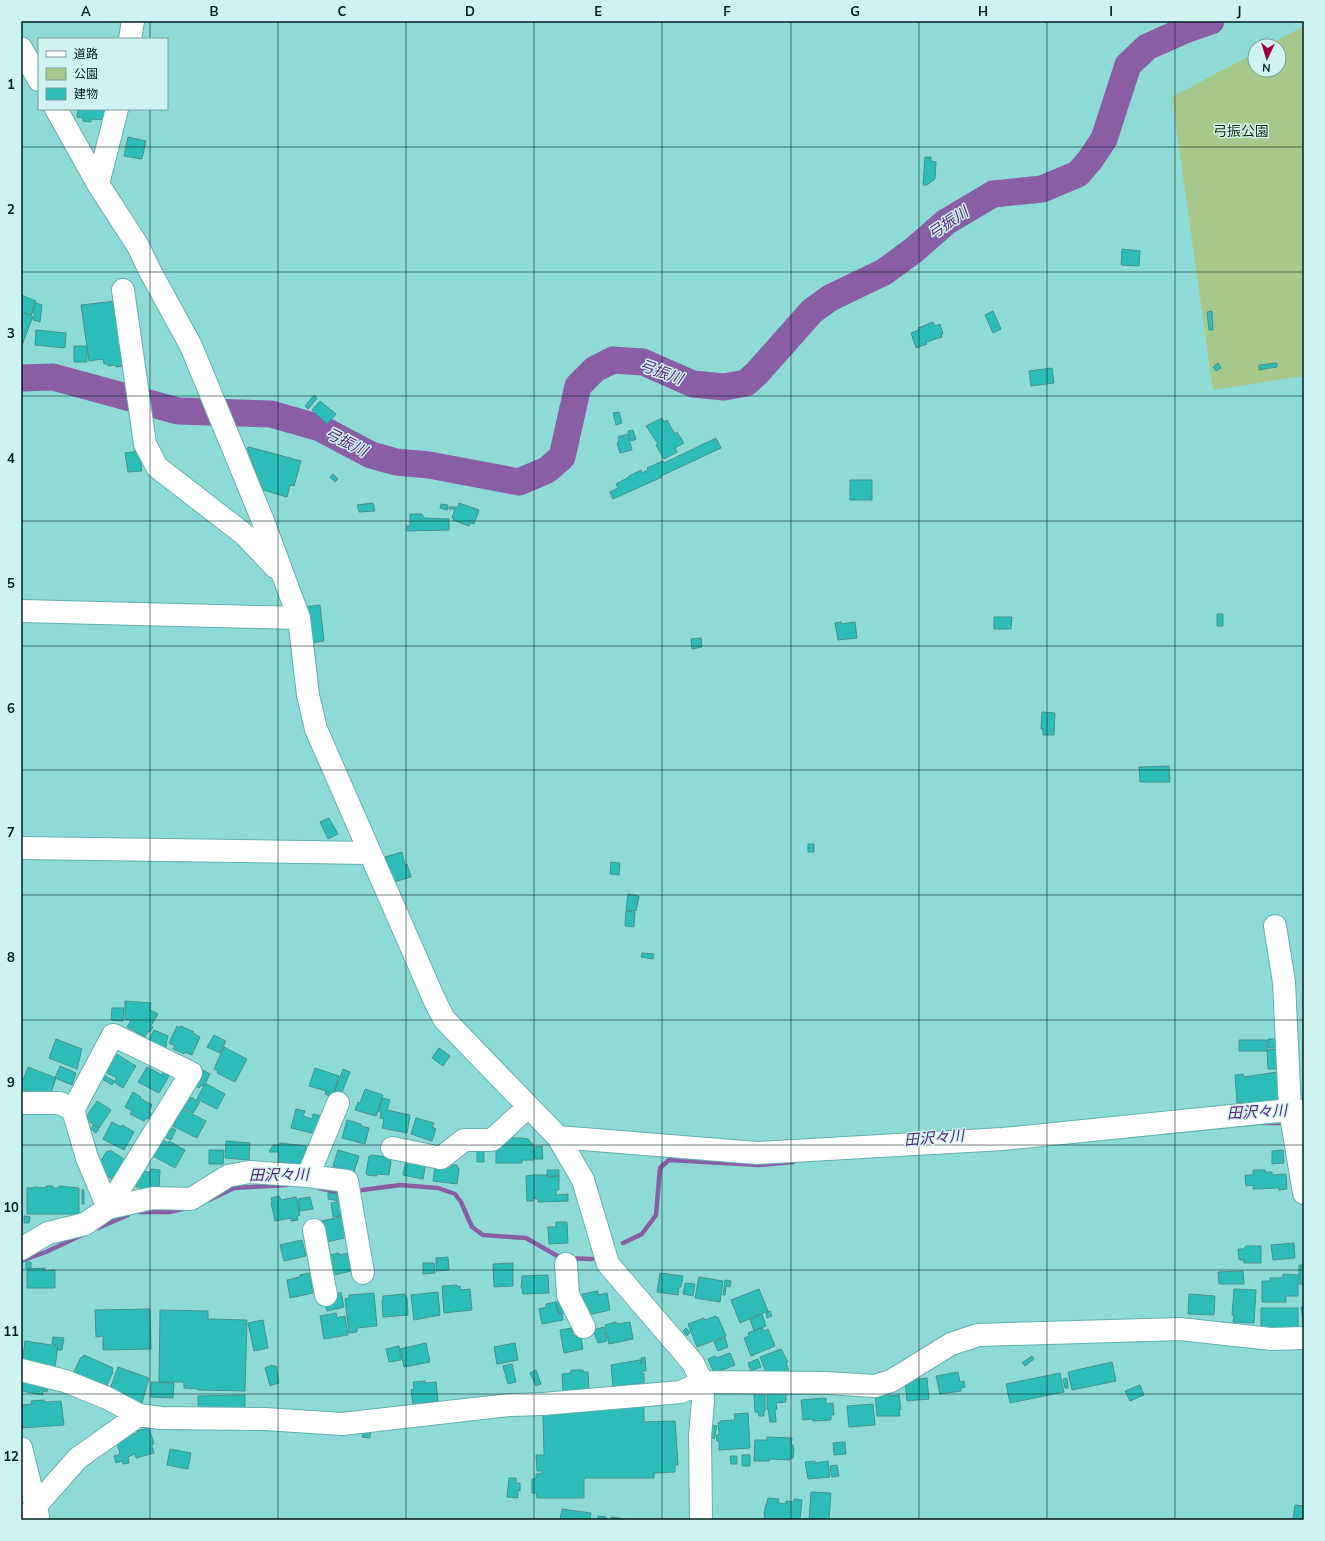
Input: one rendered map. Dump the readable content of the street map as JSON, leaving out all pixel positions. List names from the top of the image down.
{
  "water": ["弓振川", "田沢々川"],
  "parks": ["弓振公園"],
  "legend": ["道路", "公園", "建物"],
  "north": "bottom",
  "grid": {
    "columns": [
      "A",
      "B",
      "C",
      "D",
      "E",
      "F",
      "G",
      "H",
      "I",
      "J"
    ],
    "rows": [
      "1",
      "2",
      "3",
      "4",
      "5",
      "6",
      "7",
      "8",
      "9",
      "10",
      "11",
      "12"
    ]
  }
}
